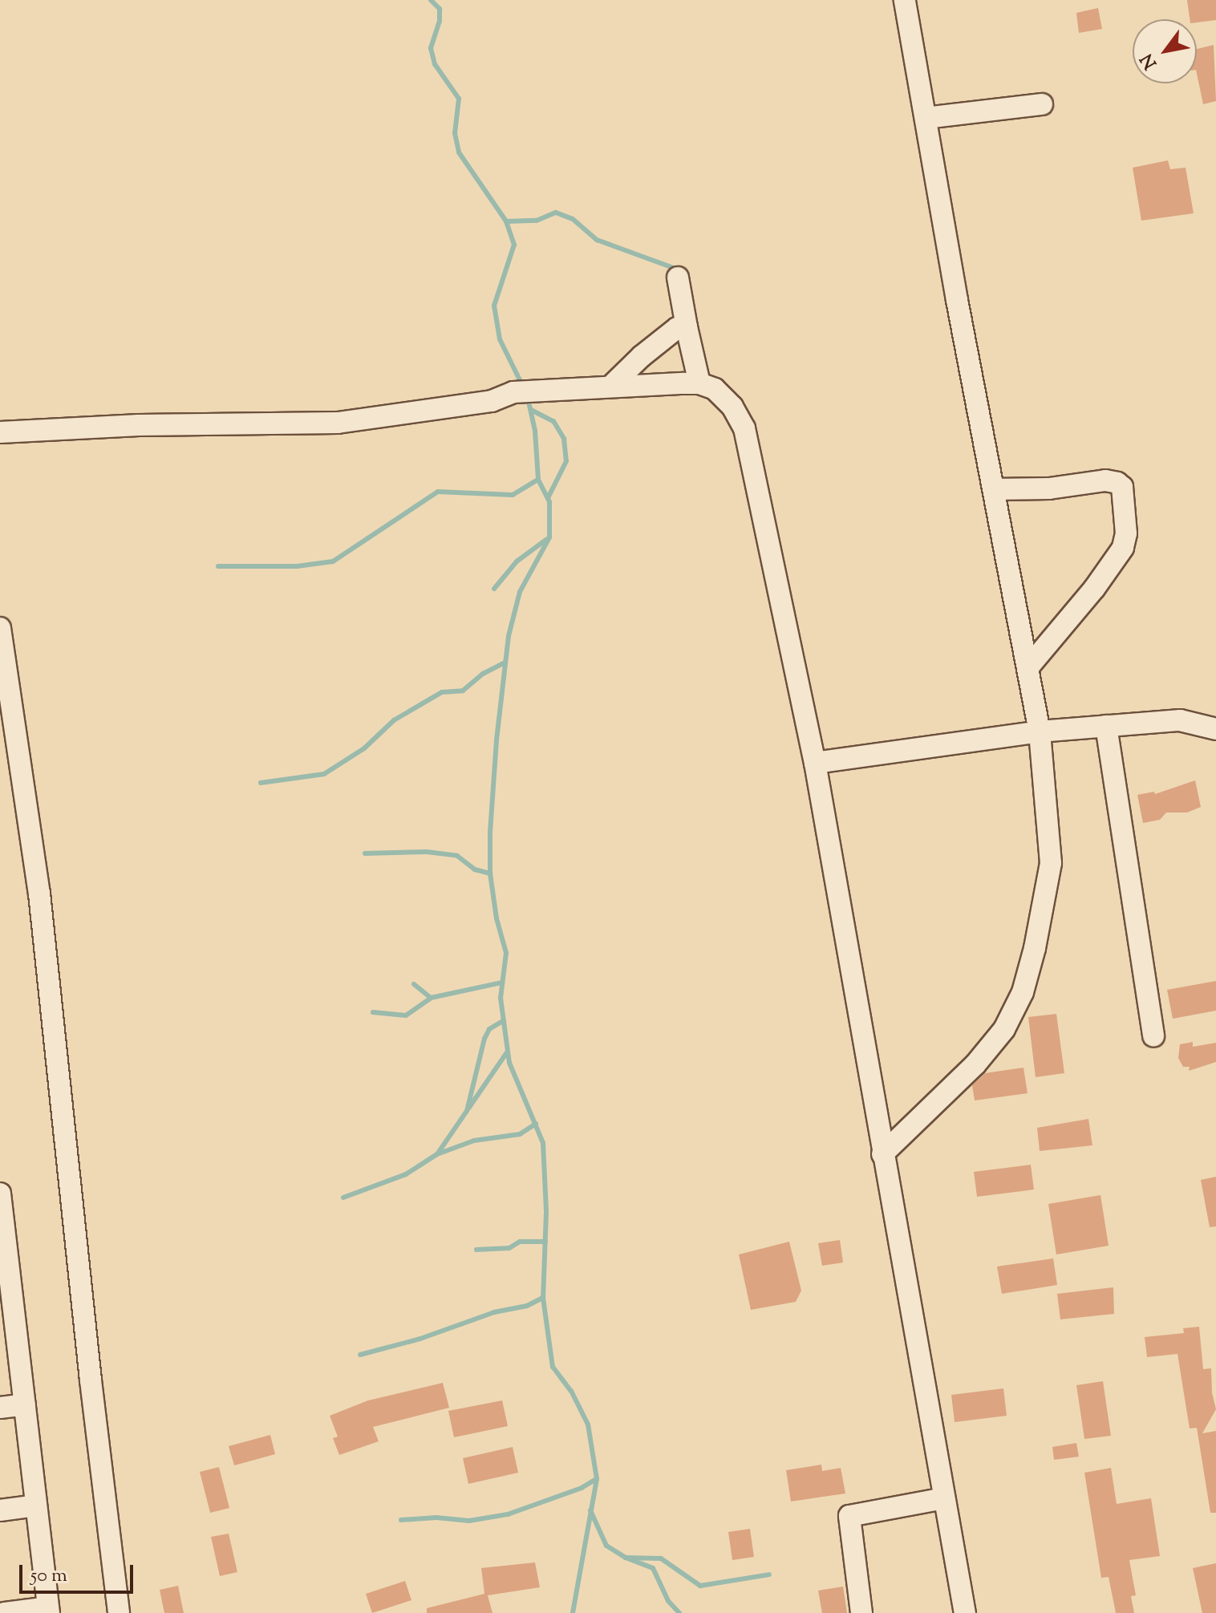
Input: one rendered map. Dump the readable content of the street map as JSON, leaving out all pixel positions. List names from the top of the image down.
{
  "scale_bar": "50 m",
  "north": "bottom left"
}
